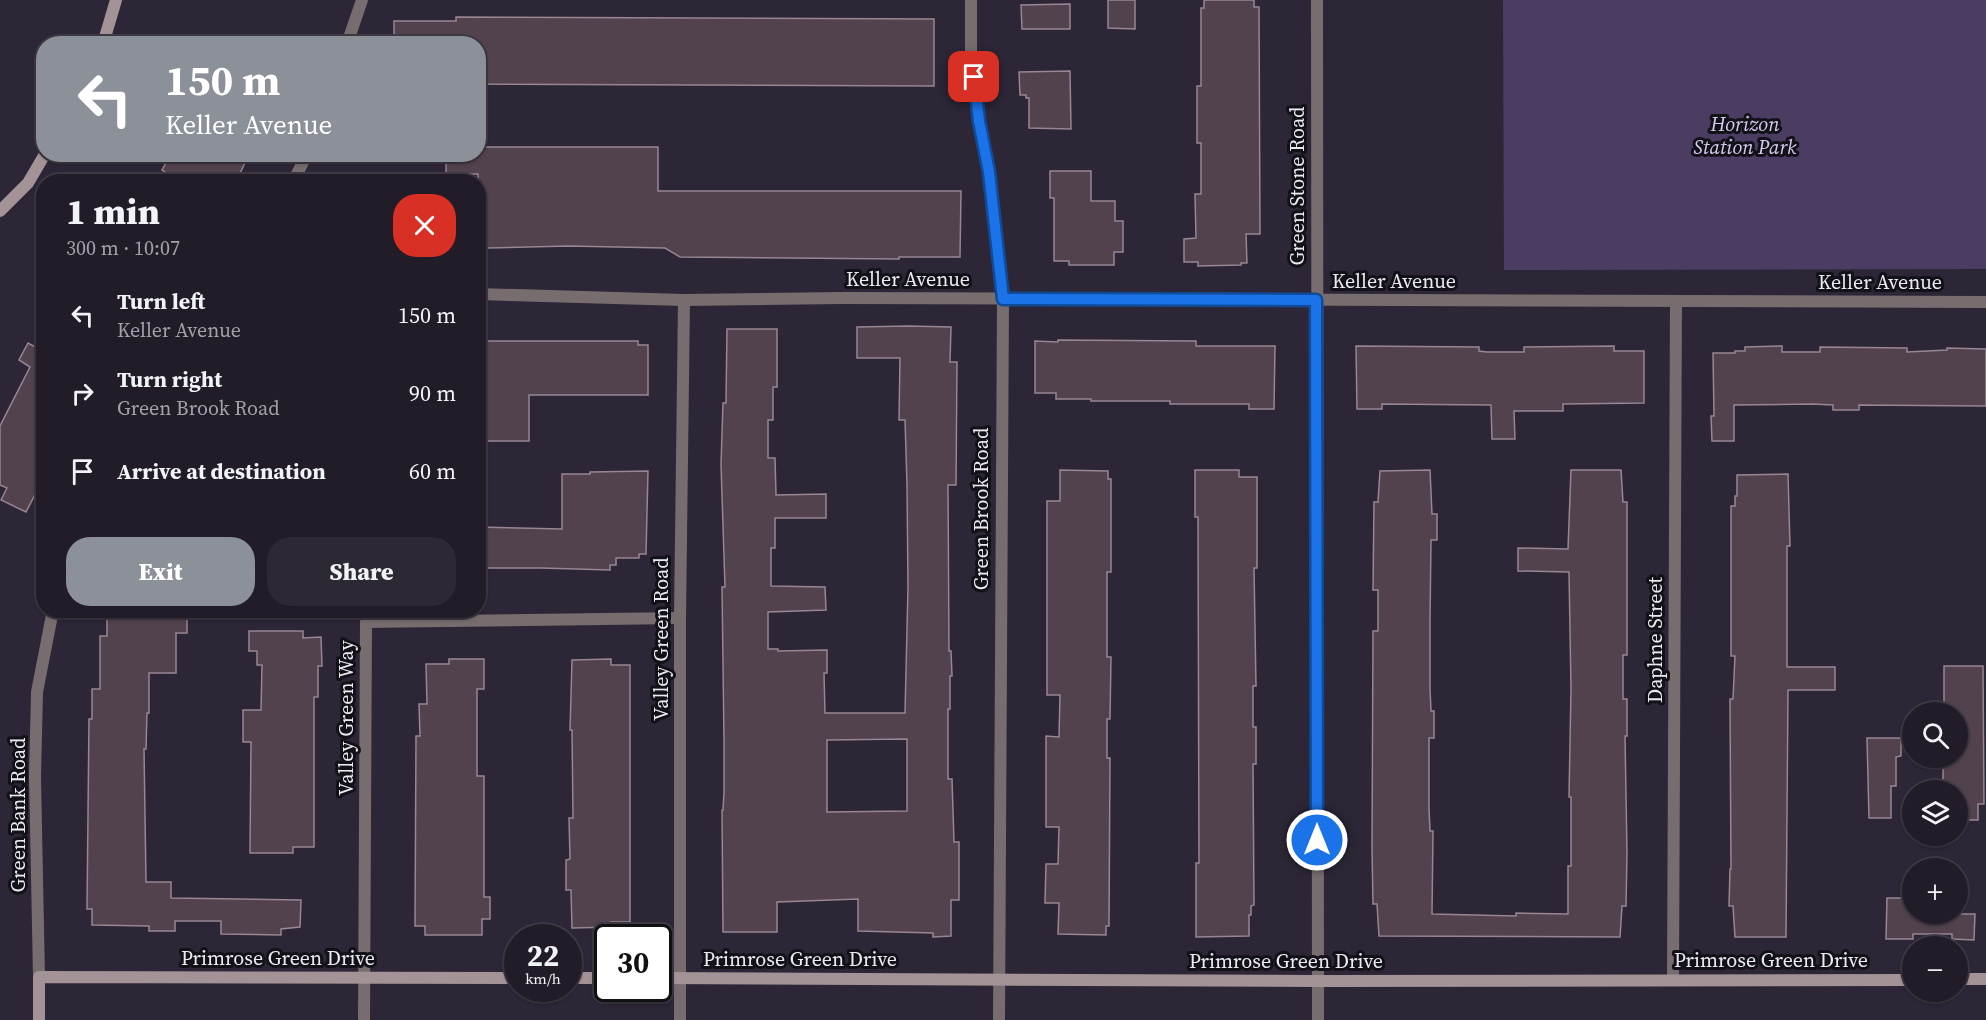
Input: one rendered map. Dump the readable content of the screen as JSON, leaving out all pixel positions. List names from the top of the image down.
{
  "streets": {
    "street": [
      "Green Stone Road",
      "Keller Avenue",
      "Green Brook Road",
      "Valley Green Road",
      "Daphne Street",
      "Valley Green Way",
      "Green Bank Road",
      "Primrose Green Drive"
    ]
  },
  "crossings": [
    ["Green Stone Road", "Keller Avenue"],
    ["Green Stone Road", "Primrose Green Drive"],
    ["Keller Avenue", "Green Brook Road"],
    ["Keller Avenue", "Valley Green Road"],
    ["Keller Avenue", "Daphne Street"],
    ["Green Brook Road", "Primrose Green Drive"],
    ["Valley Green Road", "Valley Green Way"],
    ["Valley Green Road", "Primrose Green Drive"],
    ["Daphne Street", "Primrose Green Drive"],
    ["Valley Green Way", "Primrose Green Drive"],
    ["Green Bank Road", "Primrose Green Drive"]
  ],
  "parks": ["Horizon Station Park"],
  "page": {
    "turn": ["150 m", "Keller Avenue"],
    "heading": ["1 min", "300 m · 10:07"],
    "list": [
      {
        "name": "Turn left",
        "note": "Keller Avenue",
        "value": "150 m"
      },
      {
        "name": "Turn right",
        "note": "Green Brook Road",
        "value": "90 m"
      },
      {
        "name": "Arrive at destination",
        "value": "60 m"
      }
    ],
    "buttons": ["Exit", "Share"],
    "map_buttons": ["+", "−"],
    "speed": "22 km/h",
    "limit": "30"
  }
}
